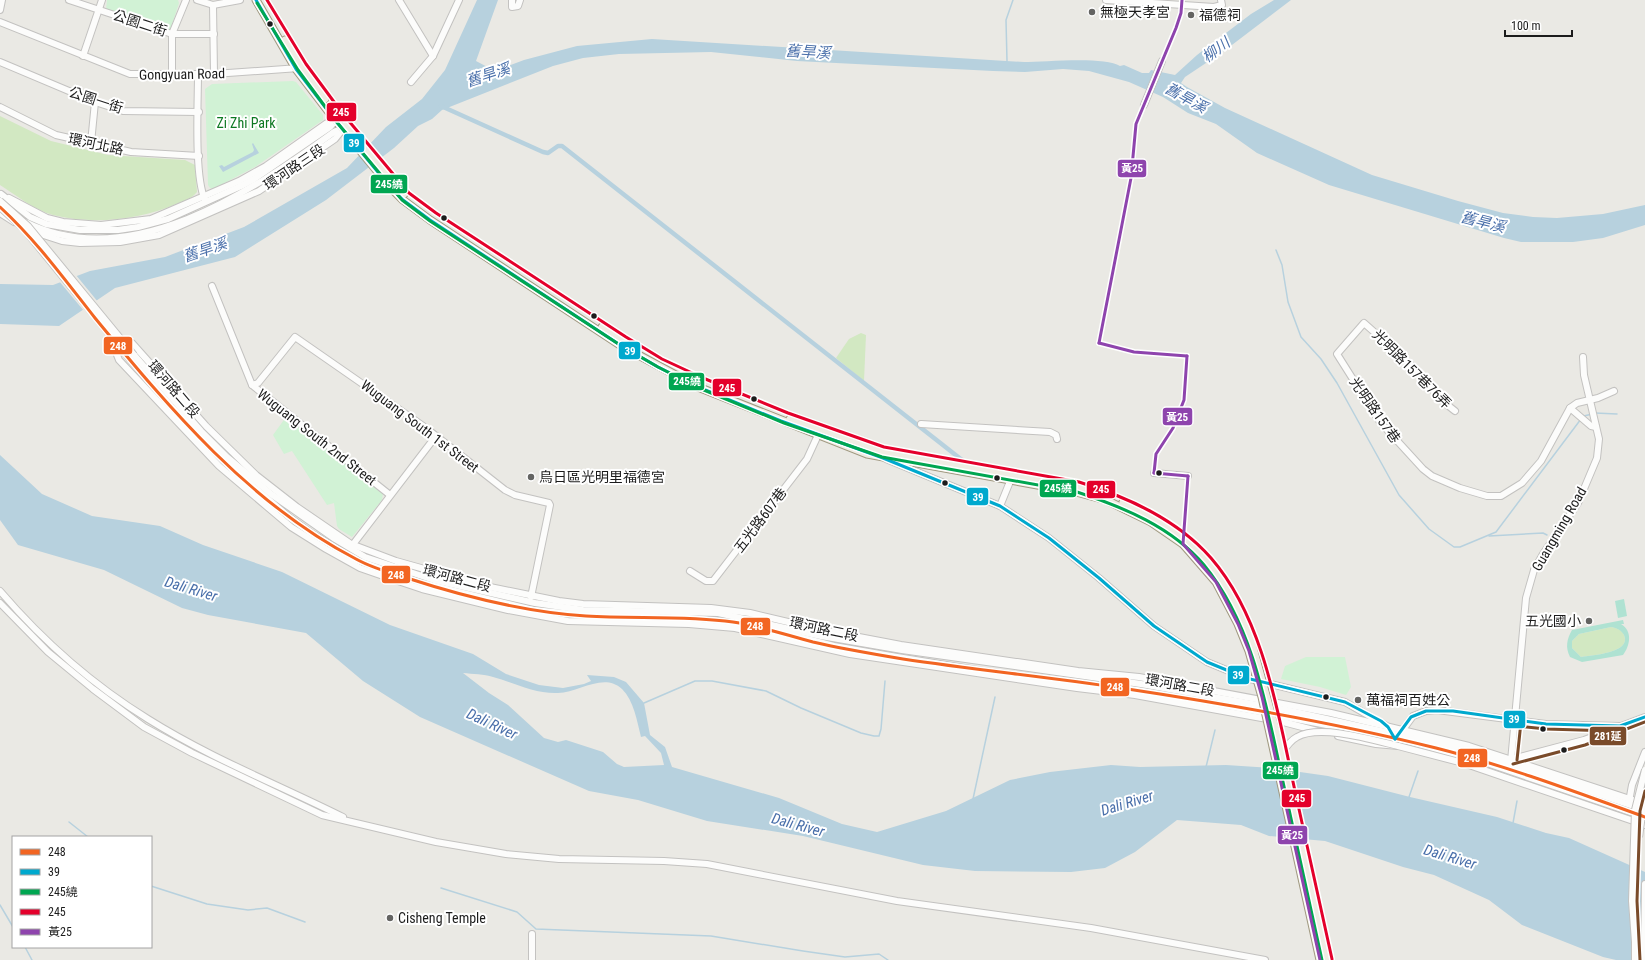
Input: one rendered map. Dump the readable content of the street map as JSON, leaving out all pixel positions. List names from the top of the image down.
{
  "streets": {
    "street": [
      "公園二街",
      "Gongyuan Road",
      "公園一街",
      "環河北路",
      "環河路三段",
      "光明路157巷76弄",
      "環河路二段",
      "光明路157巷",
      "Wuguang South 1st Street",
      "Wuguang South 2nd Street",
      "五光路607巷",
      "Guangming Road"
    ]
  },
  "crossings": [
    ["光明路157巷76弄", "光明路157巷"],
    ["環河路二段", "Wuguang South 1st Street"],
    ["Wuguang South 1st Street", "Wuguang South 2nd Street"]
  ],
  "water": ["柳川", "舊旱溪", "Dali River"],
  "parks": ["Zi Zhi Park"],
  "places": [
    "無極天孝宮",
    "福德祠",
    "烏日區光明里福德宮",
    "五光國小",
    "萬福祠百姓公",
    "Cisheng Temple"
  ],
  "lines": [
    "transit line 39",
    "transit line 245",
    "transit line 黃25",
    "transit line 245繞",
    "transit line 248",
    "transit line 281延"
  ],
  "legend": [
    "248",
    "39",
    "245繞",
    "245",
    "黃25"
  ],
  "scale_bar": "100 m"
}
